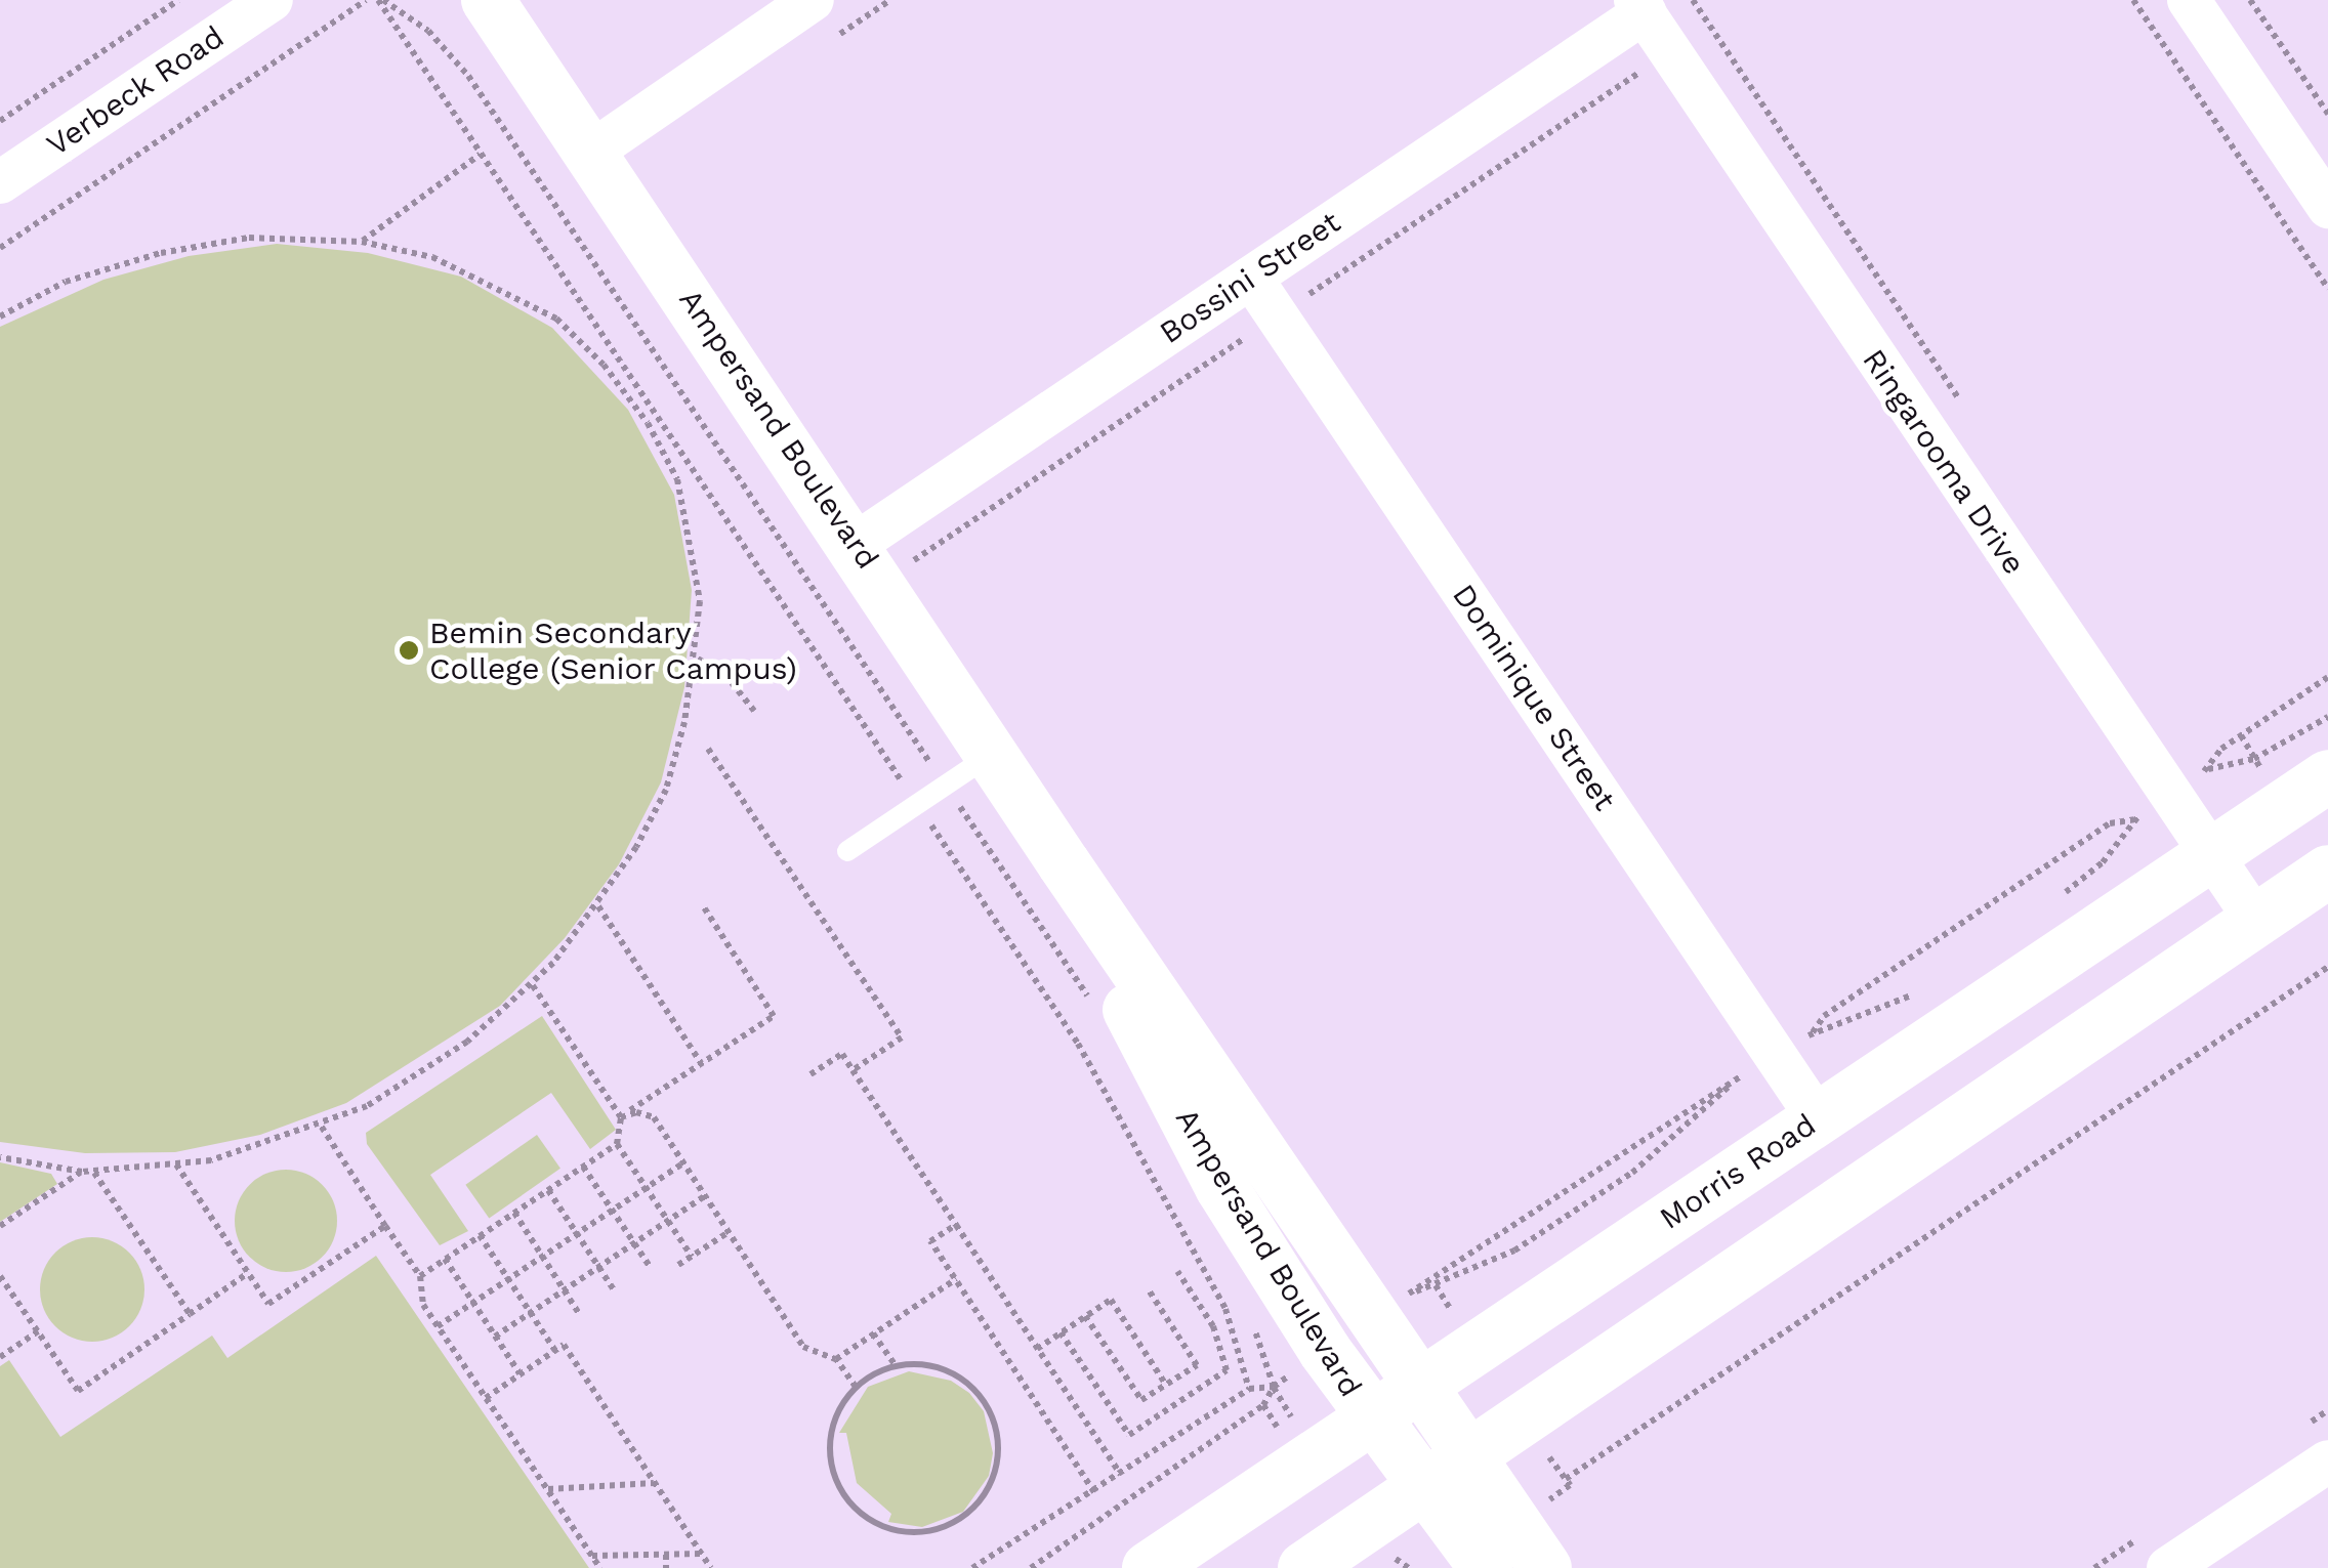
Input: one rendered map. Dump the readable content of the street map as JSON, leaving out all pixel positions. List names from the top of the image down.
{
  "streets": {
    "street": [
      "Verbeck Road",
      "Bossini Street",
      "Ampersand Boulevard",
      "Ringarooma Drive",
      "Dominique Street",
      "Morris Road"
    ]
  },
  "crossings": [
    ["Bossini Street", "Ampersand Boulevard"],
    ["Bossini Street", "Ringarooma Drive"],
    ["Bossini Street", "Dominique Street"],
    ["Ampersand Boulevard", "Morris Road"],
    ["Ringarooma Drive", "Morris Road"],
    ["Dominique Street", "Morris Road"]
  ],
  "places": ["Bemin Secondary College (Senior Campus)"]
}
